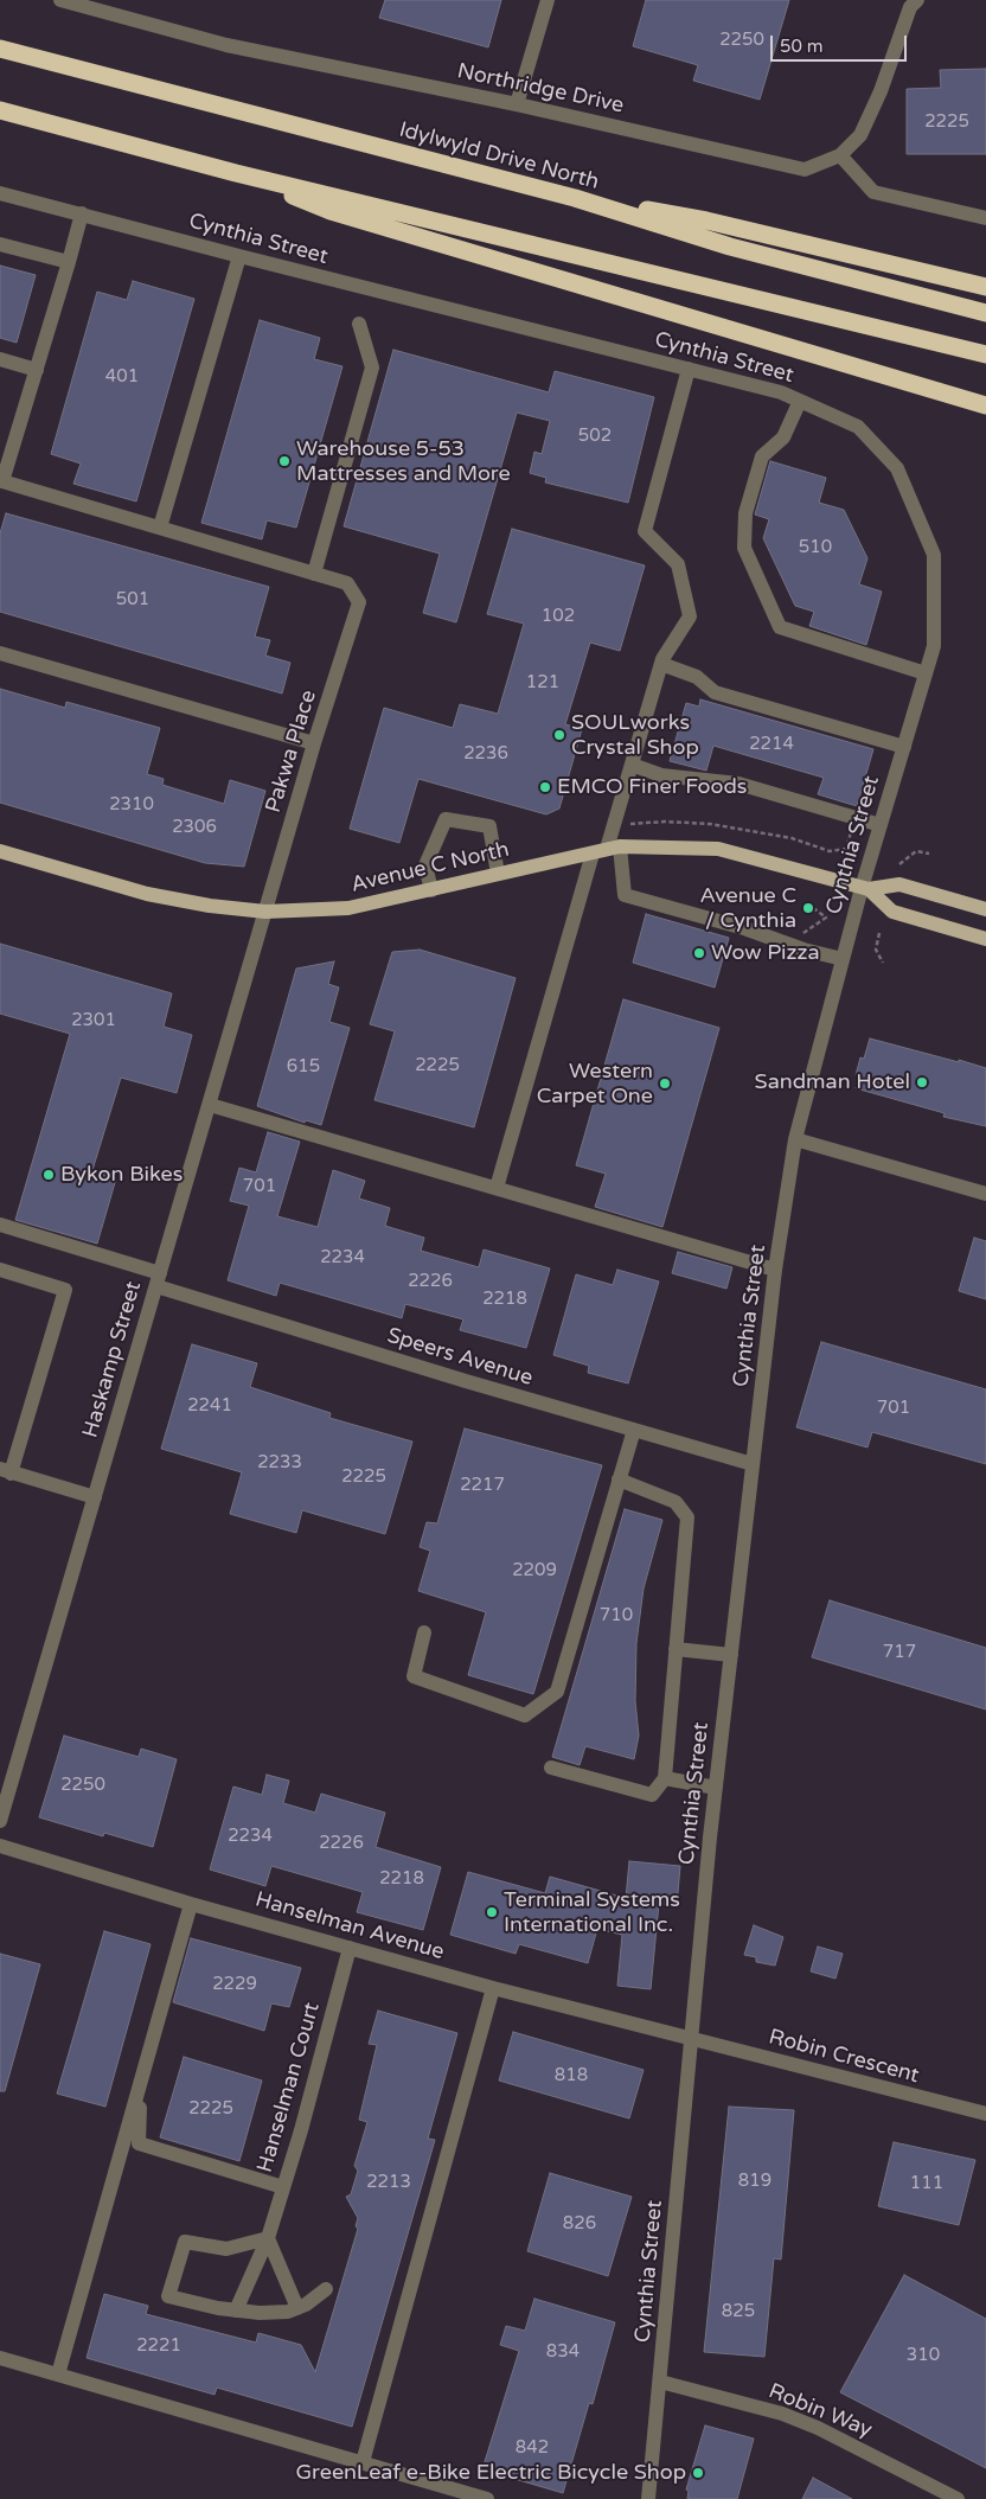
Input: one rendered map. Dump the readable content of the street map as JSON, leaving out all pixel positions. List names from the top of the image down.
{
  "streets": {
    "highway": ["Idylwyld Drive North"],
    "main road": ["Avenue C North"],
    "street": [
      "Northridge Drive",
      "Cynthia Street",
      "Pakwa Place",
      "Speers Avenue",
      "Haskamp Street",
      "Hanselman Avenue",
      "Robin Crescent",
      "Hanselman Court",
      "Robin Way"
    ]
  },
  "crossings": [
    ["Cynthia Street", "Avenue C North"],
    ["Cynthia Street", "Speers Avenue"],
    ["Cynthia Street", "Hanselman Avenue"],
    ["Cynthia Street", "Robin Crescent"],
    ["Cynthia Street", "Robin Way"],
    ["Pakwa Place", "Avenue C North"],
    ["Pakwa Place", "Haskamp Street"],
    ["Avenue C North", "Haskamp Street"],
    ["Speers Avenue", "Haskamp Street"],
    ["Hanselman Avenue", "Robin Crescent"],
    ["Hanselman Avenue", "Hanselman Court"]
  ],
  "places": [
    "Warehouse 5-53 Mattresses and More",
    "SOULworks Crystal Shop",
    "EMCO Finer Foods",
    "Avenue C / Cynthia",
    "Wow Pizza",
    "Sandman Hotel",
    "Western Carpet One",
    "Bykon Bikes",
    "Terminal Systems International Inc.",
    "GreenLeaf e-Bike Electric Bicycle Shop"
  ],
  "house_numbers": [
    "2250",
    "2225",
    "401",
    "502",
    "510",
    "501",
    "102",
    "121",
    "2214",
    "2236",
    "2310",
    "2306",
    "2301",
    "2225",
    "615",
    "701",
    "2234",
    "2226",
    "2218",
    "2241",
    "701",
    "2233",
    "2225",
    "2217",
    "2209",
    "710",
    "717",
    "2250",
    "2234",
    "2226",
    "2218",
    "2229",
    "818",
    "2225",
    "819",
    "2213",
    "111",
    "826",
    "825",
    "2221",
    "834",
    "310",
    "842"
  ],
  "scale_bar": "50 m"
}
